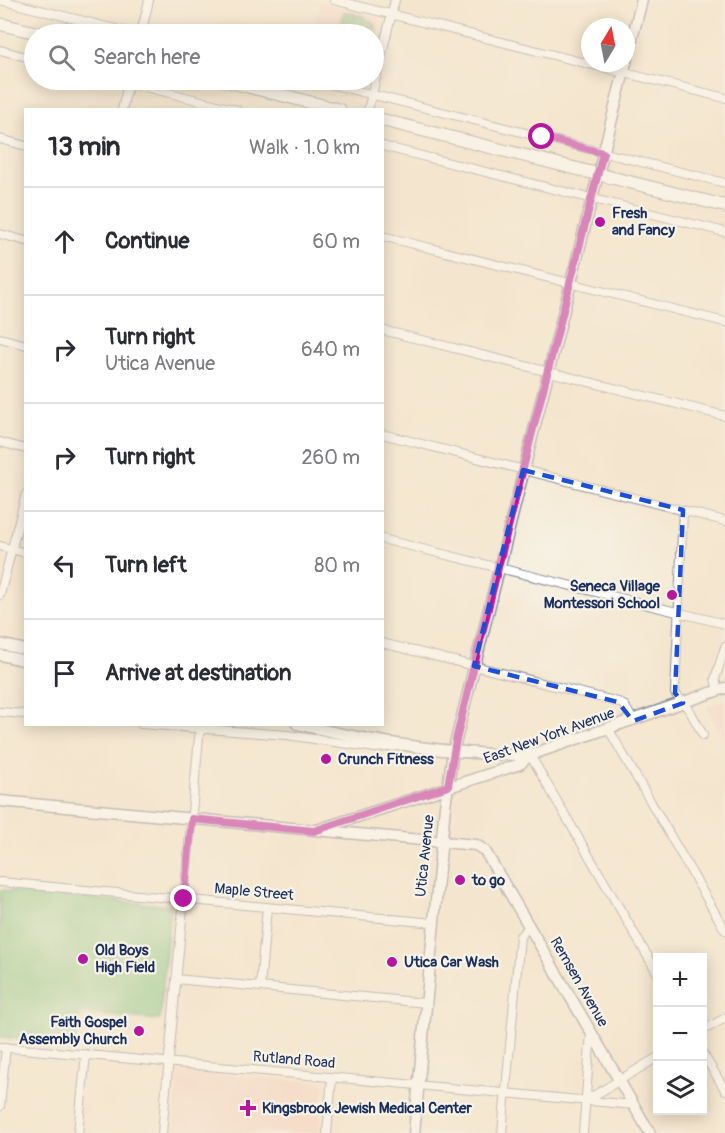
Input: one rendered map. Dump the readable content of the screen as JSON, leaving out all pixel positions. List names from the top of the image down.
{
  "streets": {
    "main road": ["East New York Avenue", "Utica Avenue", "Remsen Avenue"],
    "street": ["Maple Street", "Rutland Road"]
  },
  "crossings": [
    ["East New York Avenue", "Utica Avenue"],
    ["East New York Avenue", "Remsen Avenue"],
    ["Utica Avenue", "Maple Street"],
    ["Utica Avenue", "Rutland Road"],
    ["Remsen Avenue", "Rutland Road"]
  ],
  "places": {
    "other": [
      "Fresh and Fancy",
      "Seneca Village Montessori School",
      "Crunch Fitness",
      "to go",
      "Old Boys High Field",
      "Utica Car Wash",
      "Faith Gospel Assembly Church"
    ],
    "health": ["Kingsbrook Jewish Medical Center"]
  },
  "north": "top",
  "page": {
    "search": "Search here",
    "heading": ["13 min", "Walk · 1.0 km"],
    "list": [
      ["Continue", "60 m"],
      ["Turn right", "Utica Avenue", "640 m"],
      ["Turn right", "260 m"],
      ["Turn left", "80 m"],
      "Arrive at destination"
    ],
    "map_buttons": ["+", "−"]
  }
}
